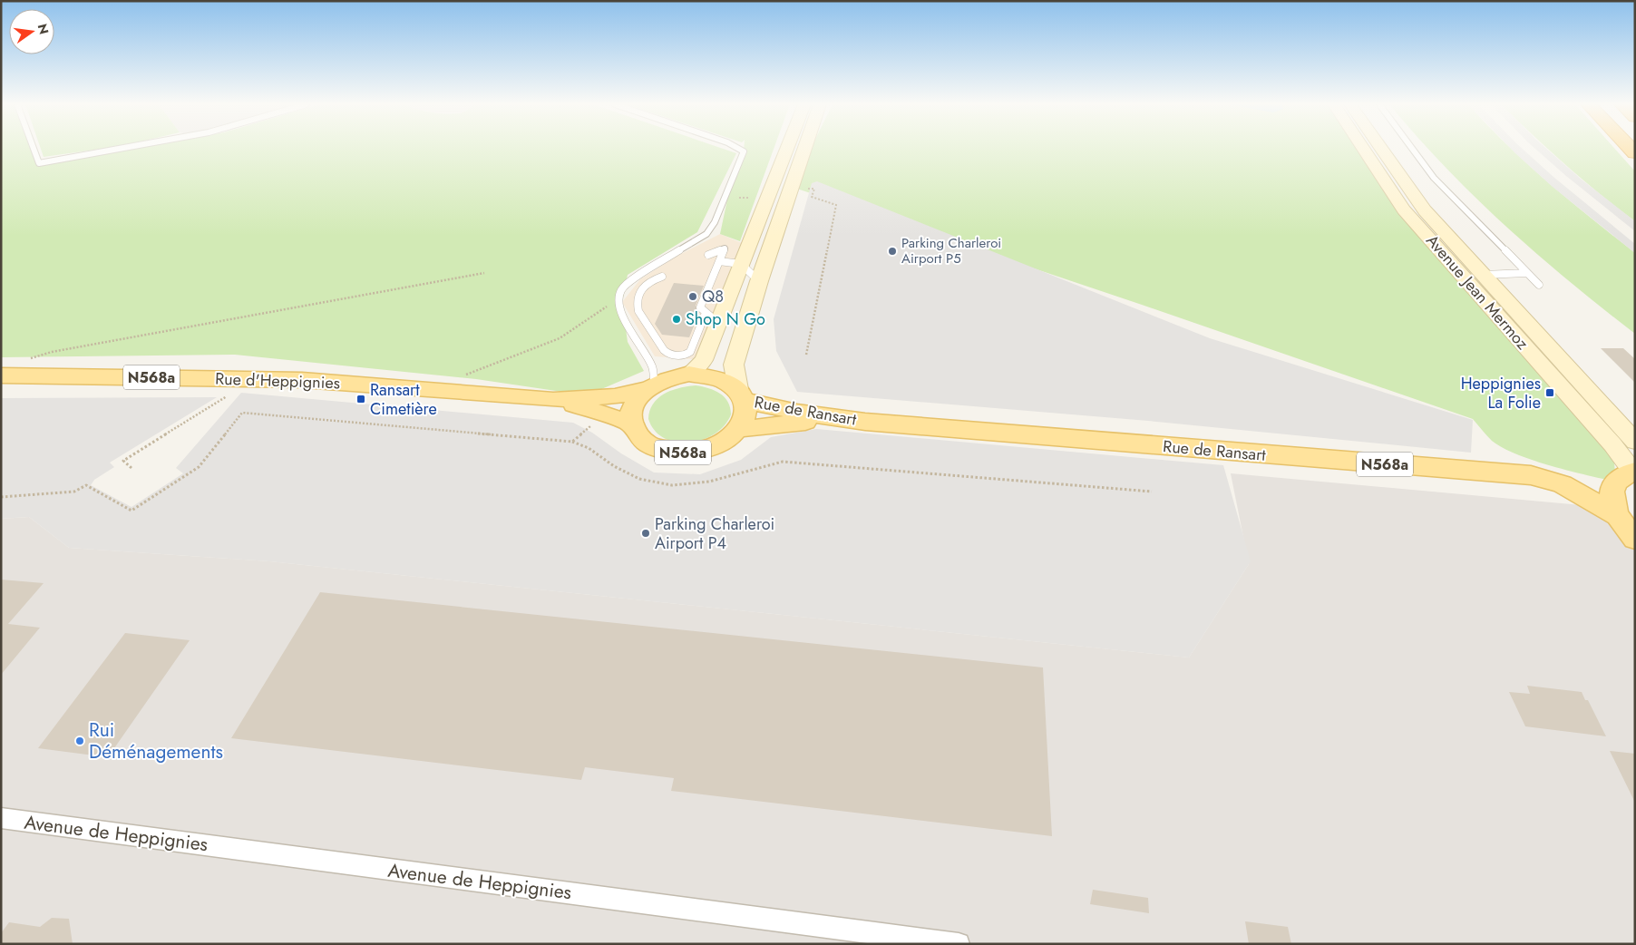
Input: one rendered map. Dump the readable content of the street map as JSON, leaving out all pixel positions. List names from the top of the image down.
{
  "streets": {
    "main road": ["N568a", "Rue d'Heppignies", "Rue de Ransart"],
    "street": ["Avenue Jean Mermoz", "Avenue de Heppignies"]
  },
  "crossings": [
    ["Avenue Jean Mermoz", "N568a"],
    ["Avenue Jean Mermoz", "Rue de Ransart"],
    ["N568a", "Rue d'Heppignies"],
    ["N568a", "Rue de Ransart"],
    ["Rue d'Heppignies", "Rue de Ransart"]
  ],
  "places": {
    "other": [
      "Parking Charleroi Airport P5",
      "Q8",
      "Shop N Go",
      "Parking Charleroi Airport P4",
      "Rui Déménagements"
    ],
    "transit": ["Heppignies La Folie", "Ransart Cimetière"]
  },
  "north": "right"
}
